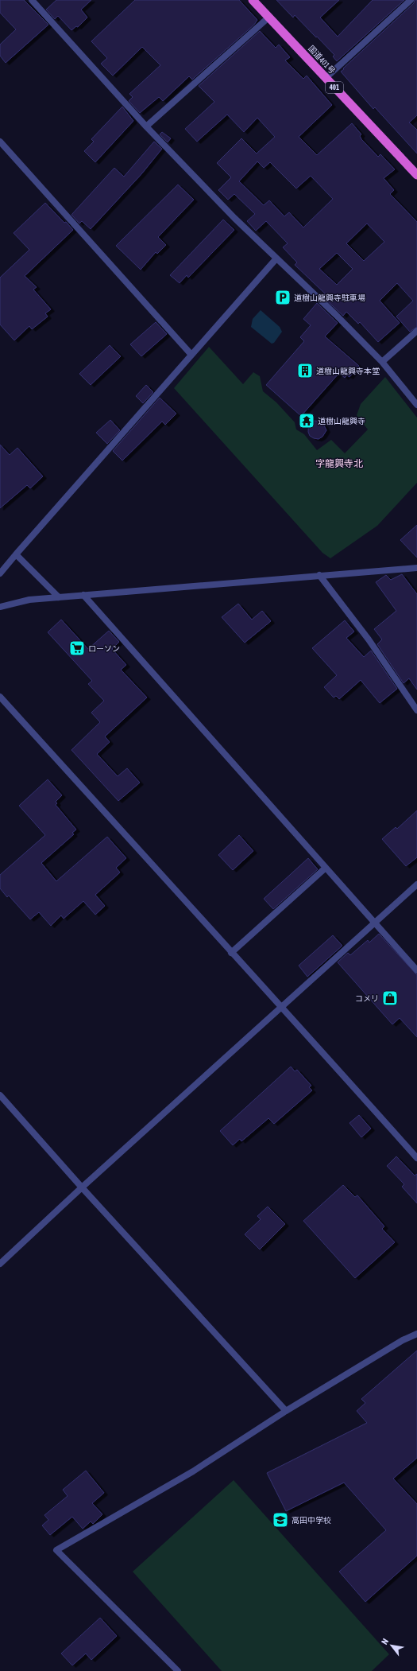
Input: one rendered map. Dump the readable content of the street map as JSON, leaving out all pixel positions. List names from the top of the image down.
{
  "streets": {
    "highway": ["国道401号", "401"]
  },
  "districts": ["字龍興寺北"],
  "places": {
    "parking": ["道樹山龍興寺駐車場"],
    "building": ["道樹山龍興寺本堂"],
    "temple": ["道樹山龍興寺"],
    "supermarket": ["ローソン"],
    "shop": ["コメリ"],
    "school or university": ["高田中学校"]
  },
  "north": "top left"
}
